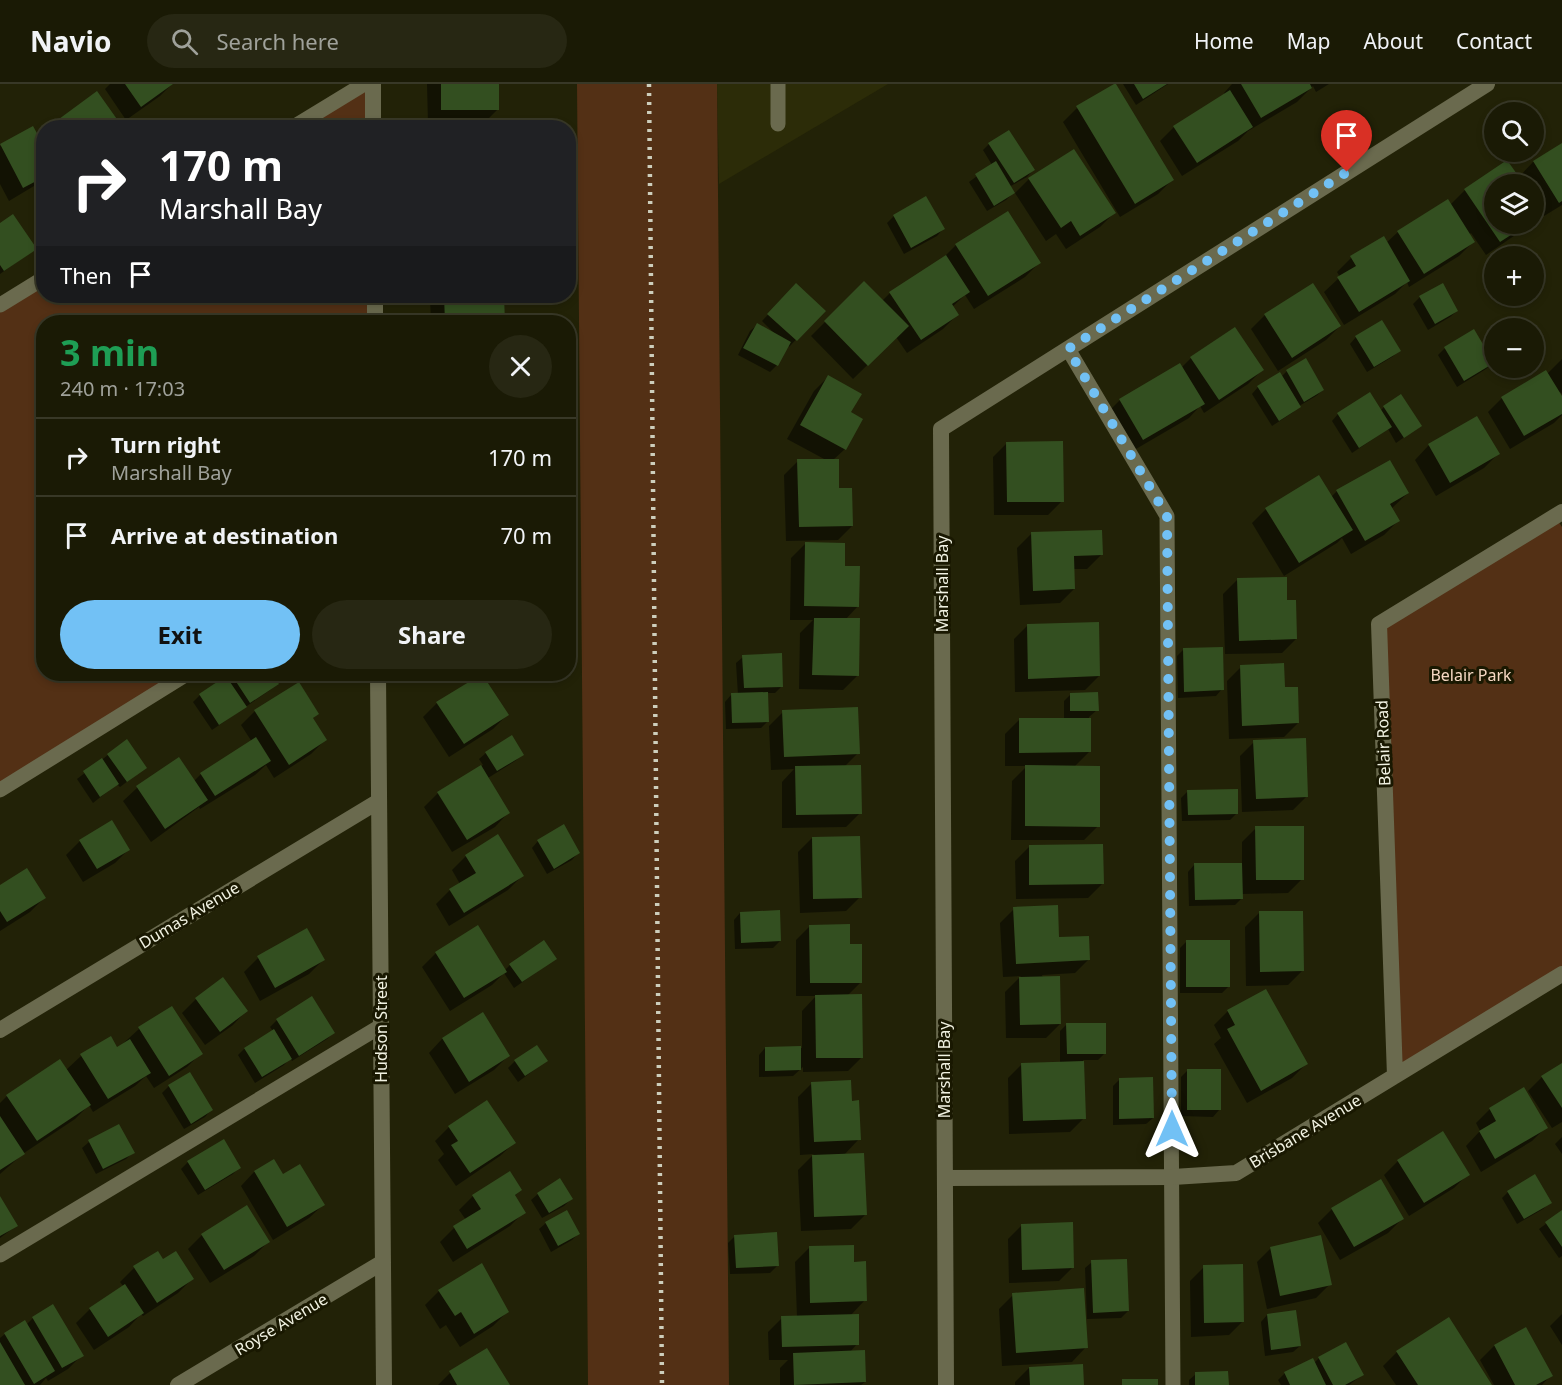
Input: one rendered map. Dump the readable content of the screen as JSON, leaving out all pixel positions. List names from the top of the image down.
{
  "streets": {
    "street": [
      "Marshall Bay",
      "Belair Road",
      "Dumas Avenue",
      "Hudson Street",
      "Brisbane Avenue",
      "Royse Avenue"
    ]
  },
  "crossings": [
    ["Marshall Bay", "Brisbane Avenue"],
    ["Belair Road", "Brisbane Avenue"],
    ["Dumas Avenue", "Hudson Street"],
    ["Hudson Street", "Royse Avenue"]
  ],
  "parks": ["Belair Park"],
  "page": {
    "header": "Navio",
    "search": "Search here",
    "nav": [
      "Home",
      "Map",
      "About",
      "Contact"
    ],
    "map_buttons": ["+", "−"],
    "turn": ["170 m", "Marshall Bay"],
    "then": "Then",
    "heading": ["3 min", "240 m · 17:03"],
    "list": [
      {
        "name": "Turn right",
        "note": "Marshall Bay",
        "value": "170 m"
      },
      {
        "name": "Arrive at destination",
        "value": "70 m"
      }
    ],
    "buttons": ["Exit", "Share"]
  }
}
